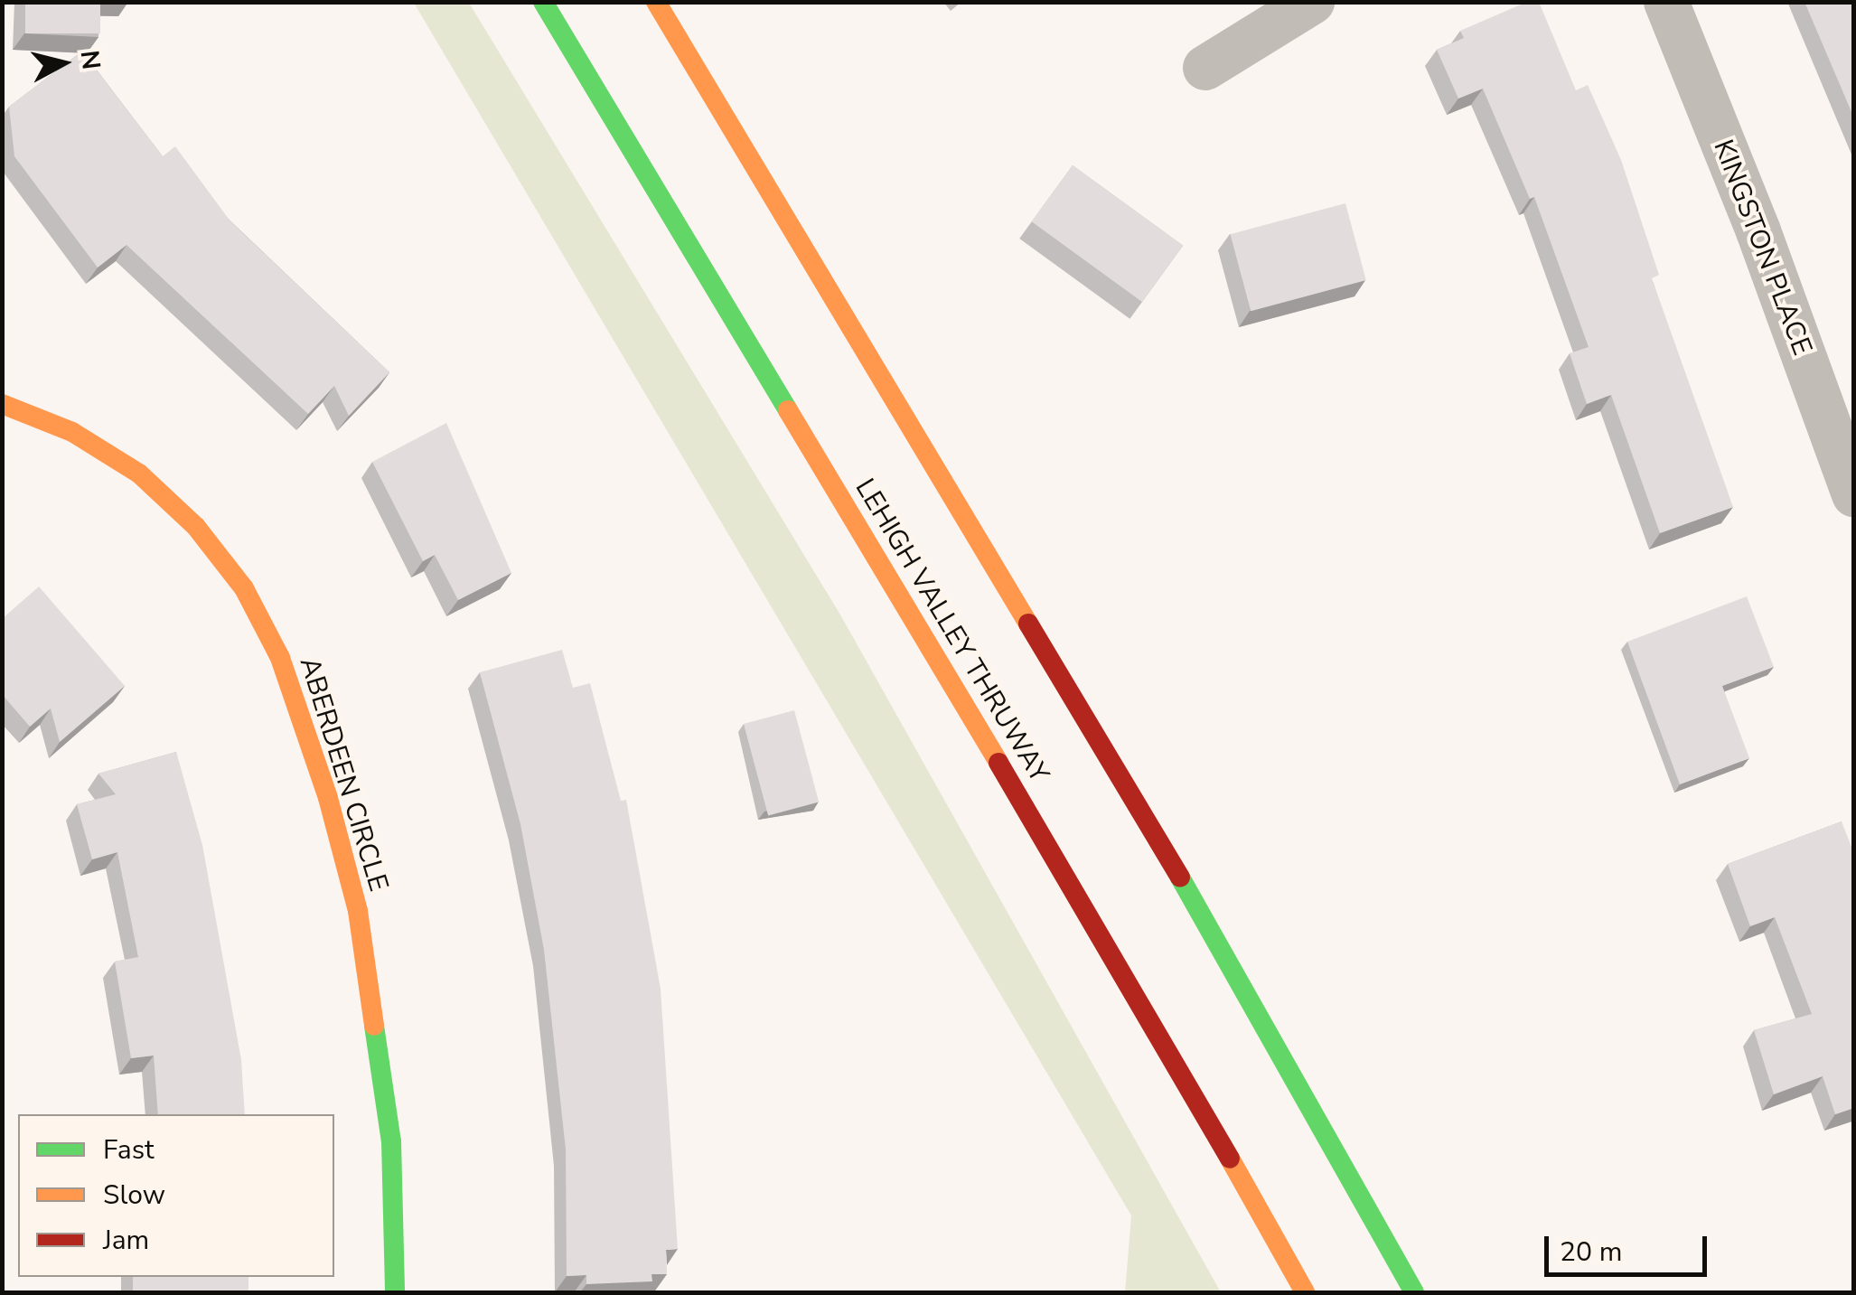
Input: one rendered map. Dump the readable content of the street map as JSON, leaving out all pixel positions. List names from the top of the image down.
{
  "streets": {
    "main road": ["LEHIGH VALLEY THRUWAY", "ABERDEEN CIRCLE"],
    "street": ["KINGSTON PLACE"]
  },
  "legend": ["Fast", "Slow", "Jam"],
  "scale_bar": "20 m",
  "north": "right"
}
